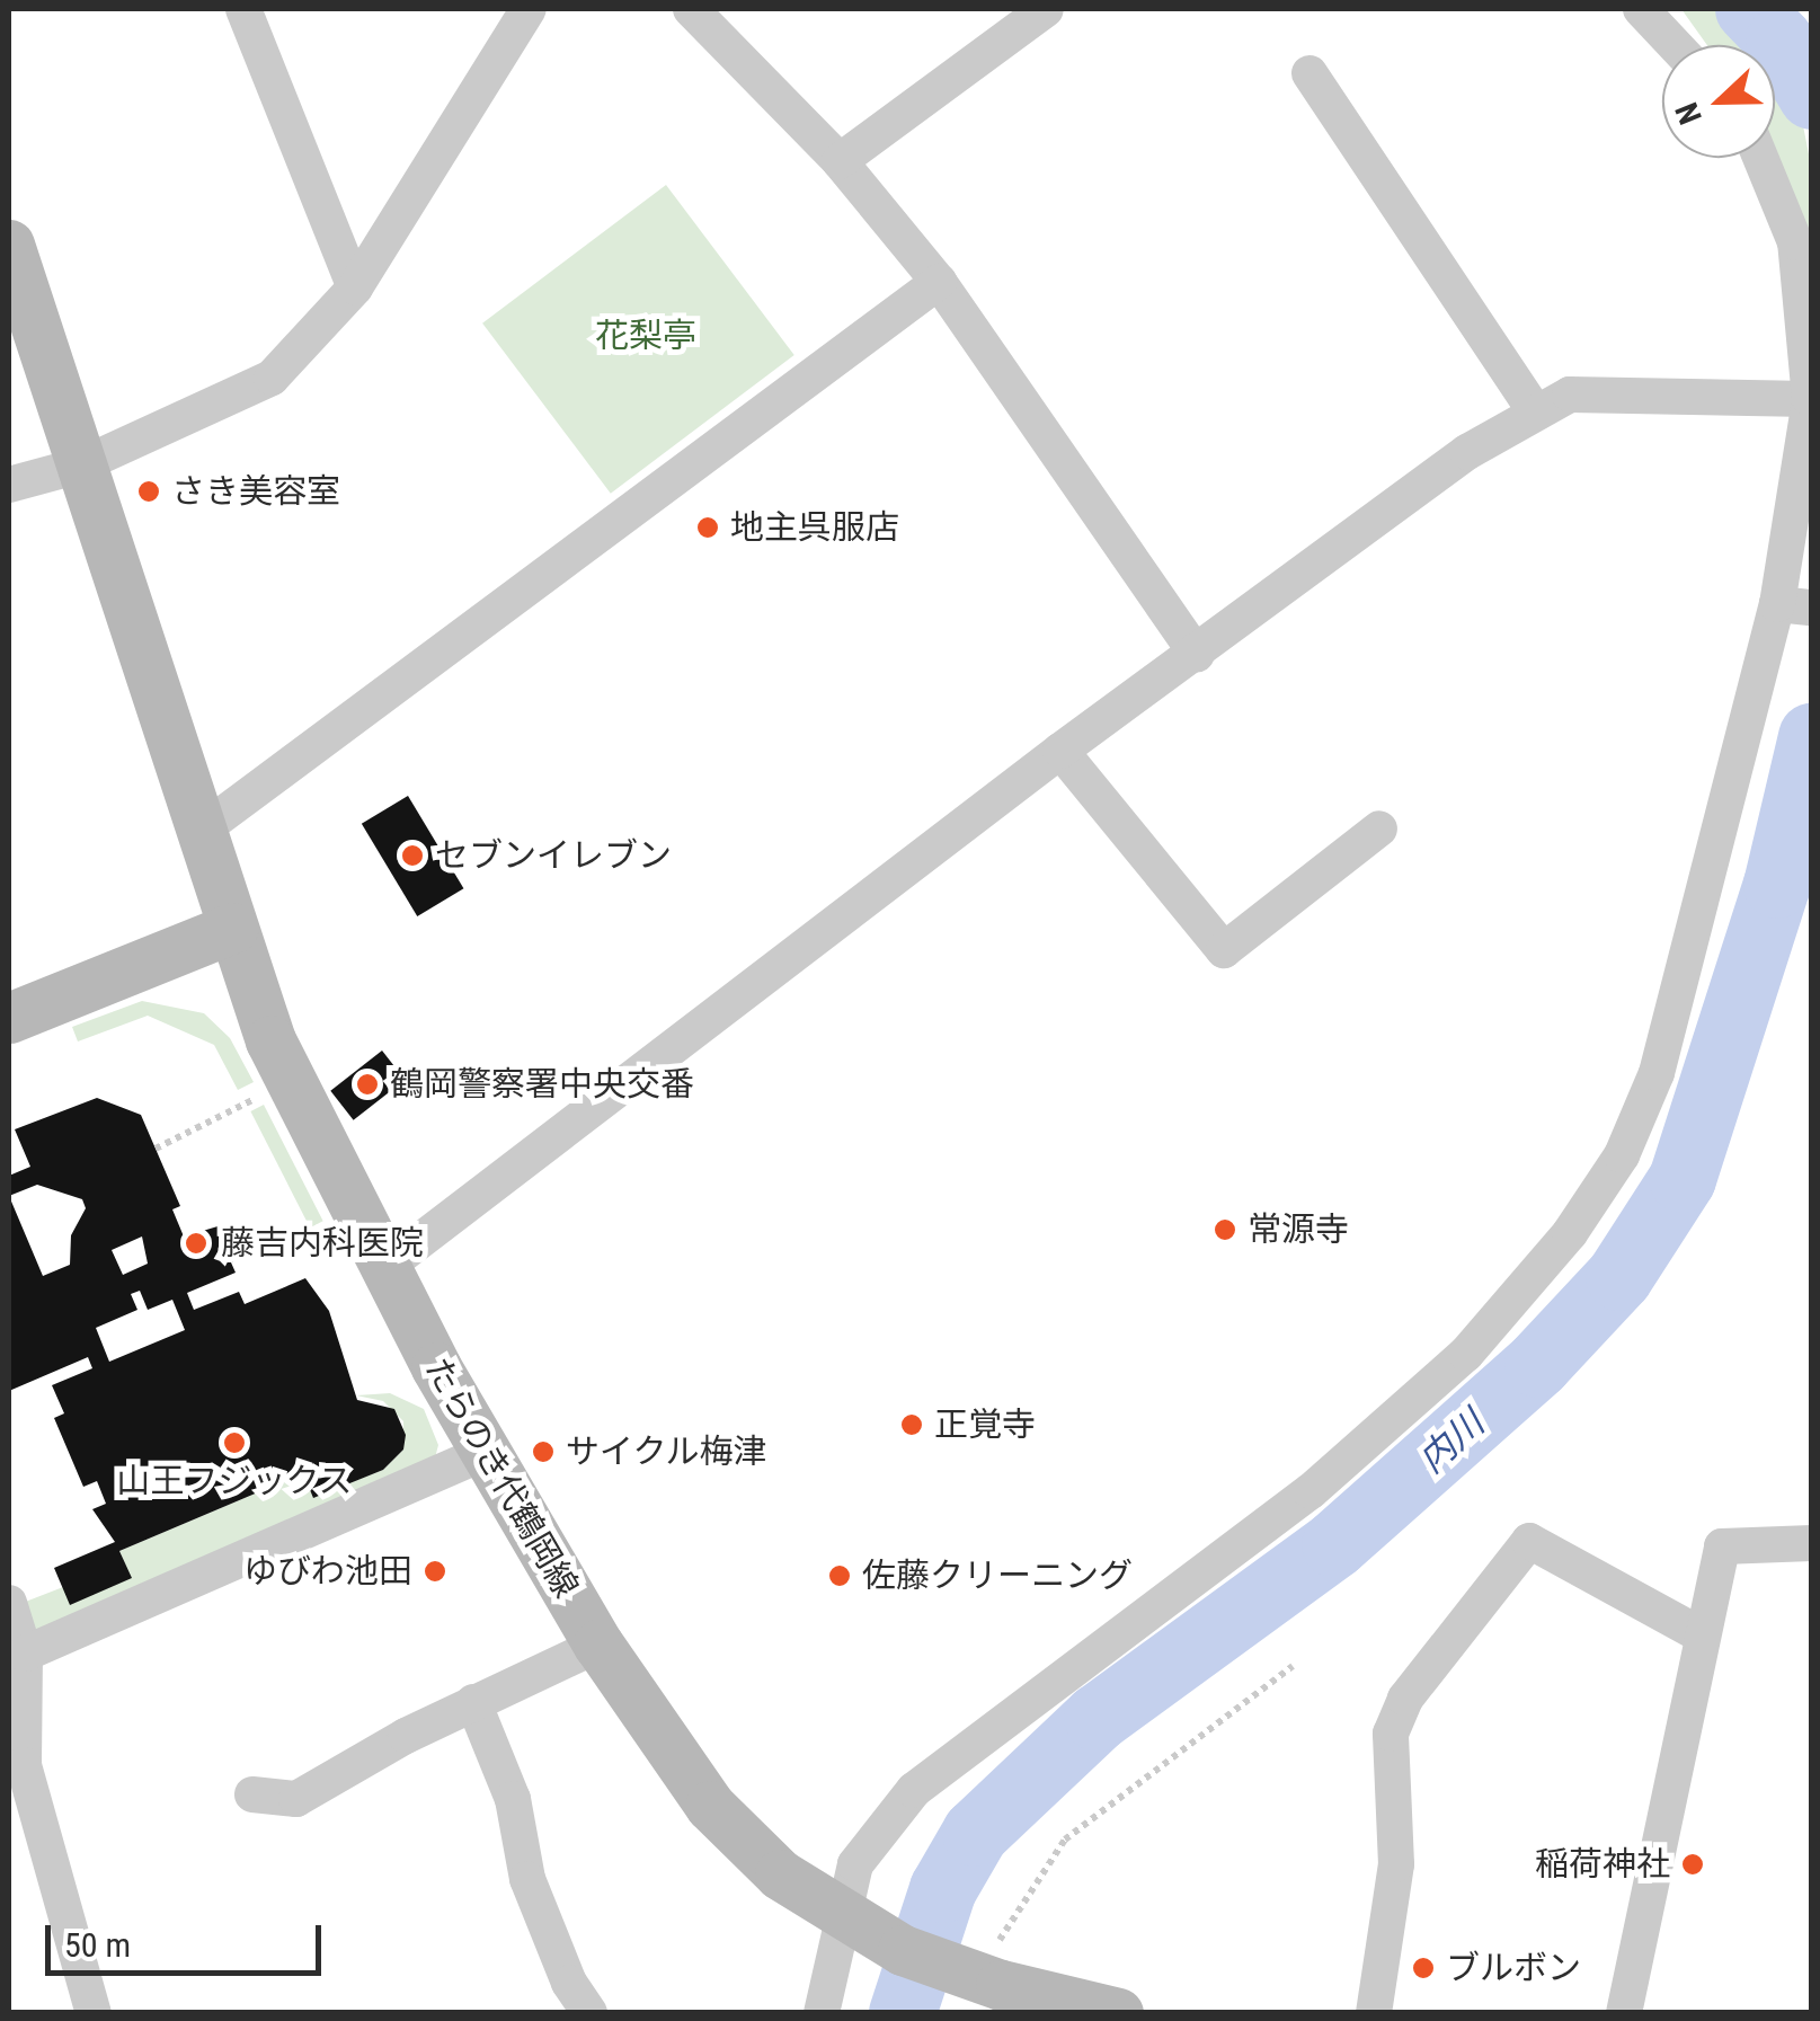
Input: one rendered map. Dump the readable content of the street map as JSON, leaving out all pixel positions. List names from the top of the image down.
{
  "streets": {
    "main road": ["たらのき代鶴岡線"]
  },
  "water": ["内川"],
  "parks": ["花梨亭"],
  "places": [
    "さき美容室",
    "地主呉服店",
    "セブンイレブン",
    "鶴岡警察署中央交番",
    "常源寺",
    "藤吉内科医院",
    "正覚寺",
    "山王フジックス",
    "サイクル梅津",
    "ゆびわ池田",
    "佐藤クリーニング",
    "稲荷神社",
    "ブルボン"
  ],
  "scale_bar": "50 m",
  "north": "left"
}
